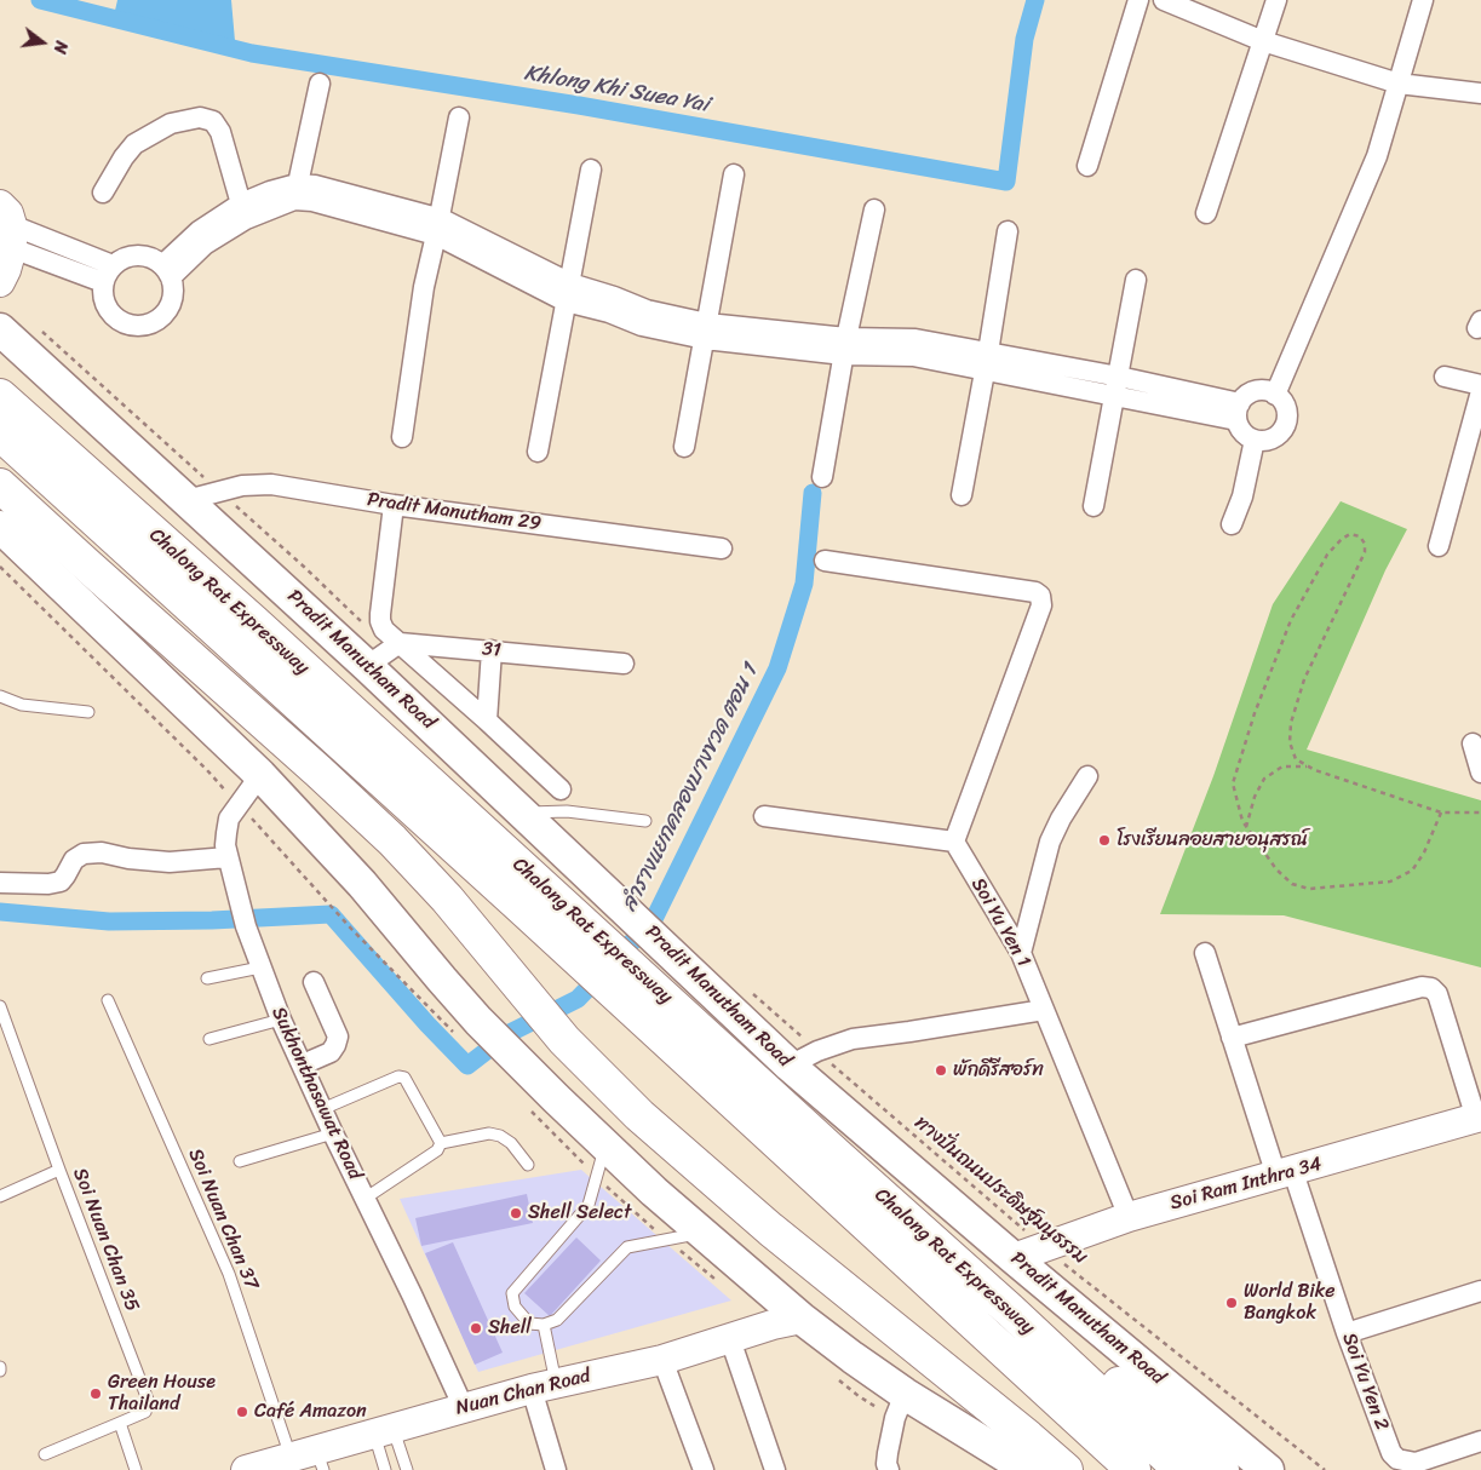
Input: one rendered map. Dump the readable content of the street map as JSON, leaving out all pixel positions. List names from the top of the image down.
{
  "streets": {
    "highway": ["Chalong Rat Expressway"],
    "main road": ["Pradit Manutham Road", "Soi Ram Inthra 34", "Nuan Chan Road"],
    "street": [
      "Pradit Manutham 29",
      "31",
      "Soi Yu Yen 1",
      "Sukhonthasawat Road",
      "Soi Yu Yen 2"
    ],
    "lane": ["Soi Nuan Chan 37", "Soi Nuan Chan 35"],
    "path": ["ทางปั่นถนนประดิษฐ์มนูธรรม"]
  },
  "crossings": [
    ["Pradit Manutham 29", "Pradit Manutham Road"],
    ["Pradit Manutham Road", "Soi Ram Inthra 34"],
    ["Soi Yu Yen 1", "Soi Ram Inthra 34"],
    ["Sukhonthasawat Road", "Nuan Chan Road"],
    ["Soi Ram Inthra 34", "ทางปั่นถนนประดิษฐ์มนูธรรม"],
    ["Soi Ram Inthra 34", "Soi Yu Yen 2"],
    ["Soi Nuan Chan 37", "Nuan Chan Road"]
  ],
  "water": ["Khlong Khi Suea Yai", "ลำรางแยกคลองบางขวด ตอน 1"],
  "places": [
    "โรงเรียนลอยสายอนุสรณ์",
    "พักดีรีสอร์ท",
    "Shell Select",
    "World Bike Bangkok",
    "Shell",
    "Green House Thailand",
    "Café Amazon"
  ],
  "north": "right"
}
